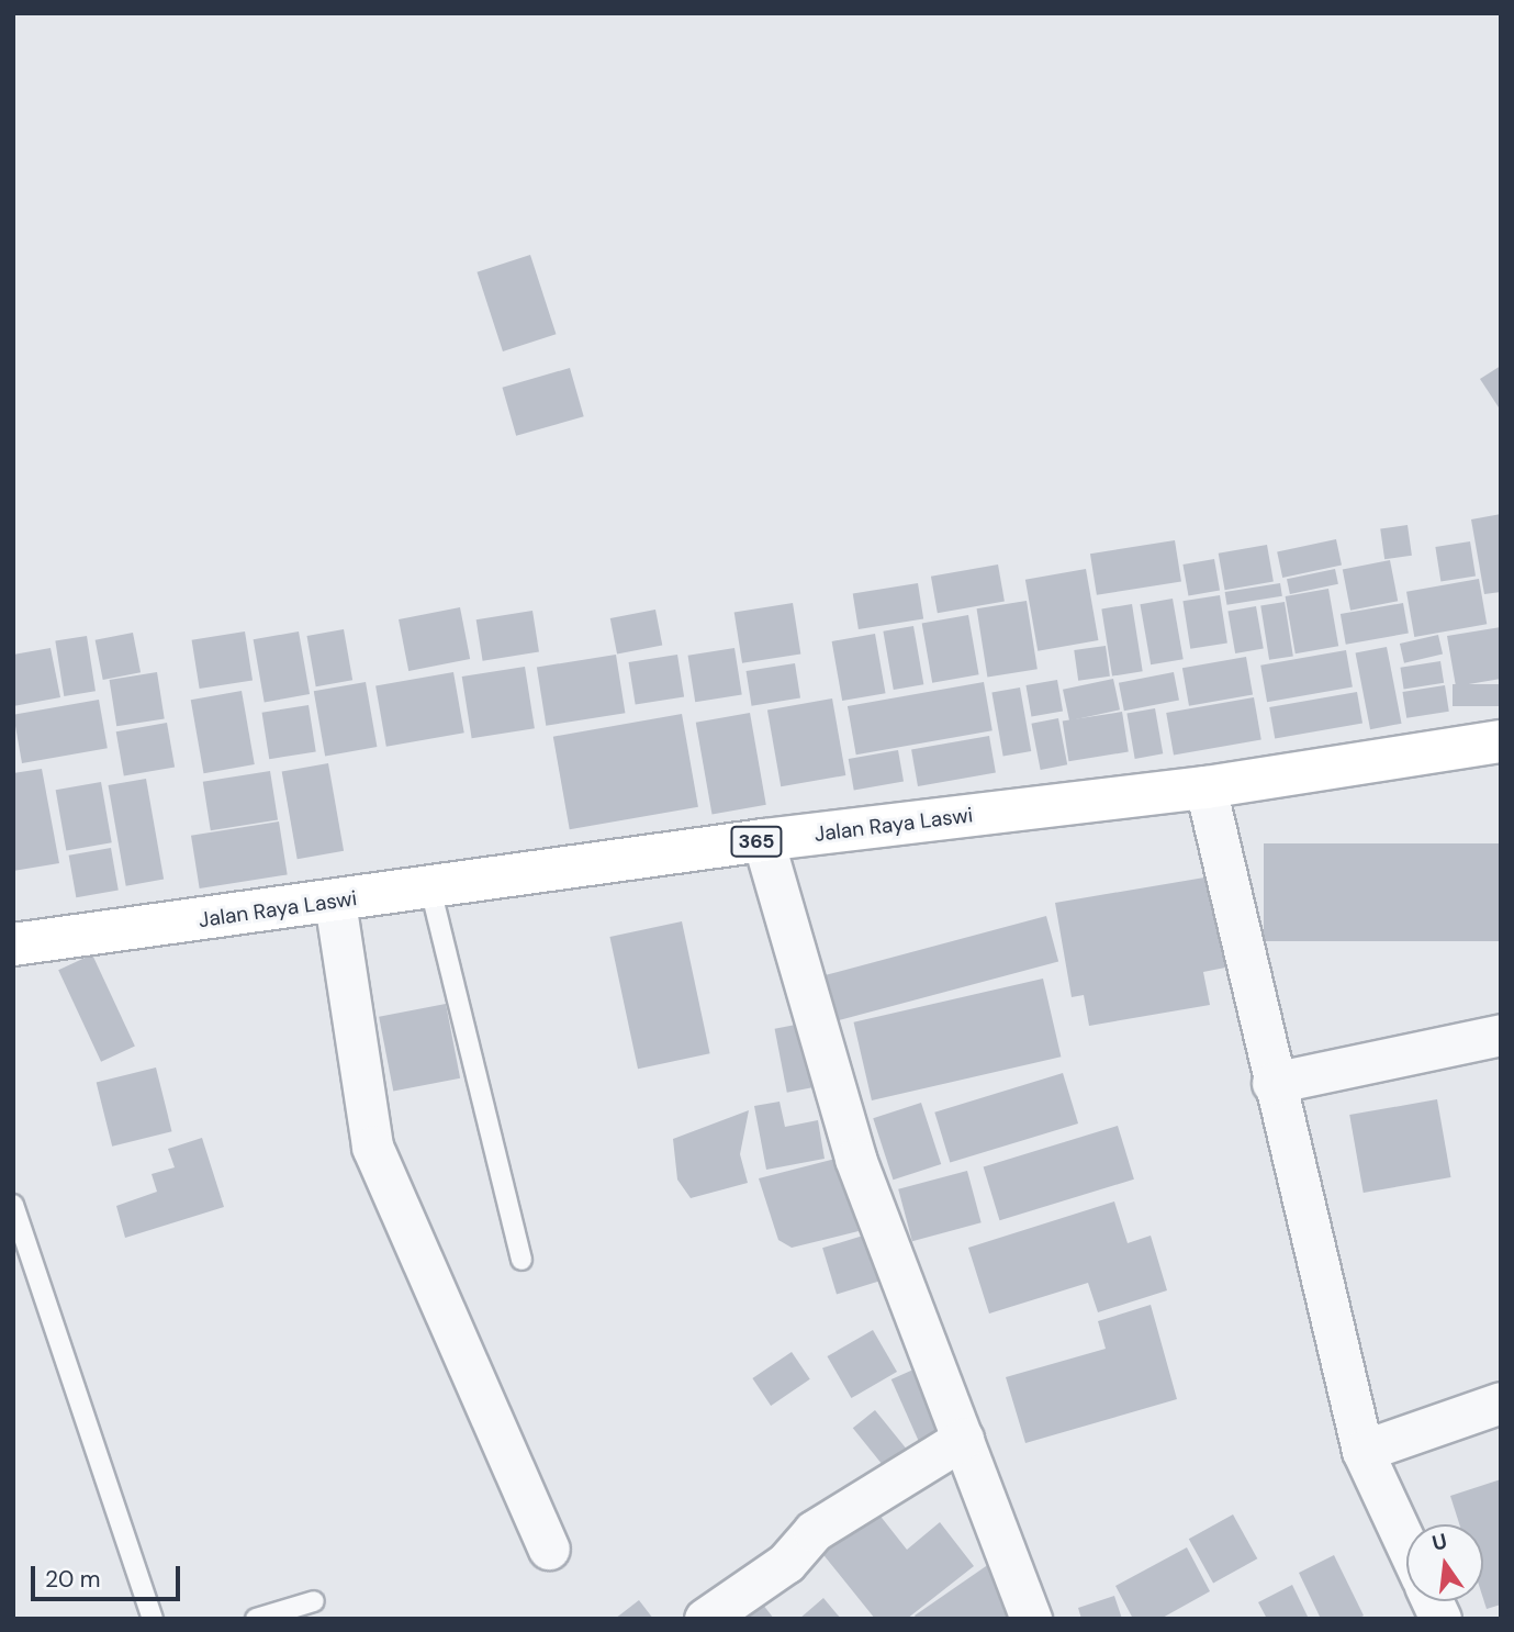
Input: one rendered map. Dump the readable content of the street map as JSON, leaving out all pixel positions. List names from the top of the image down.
{
  "streets": {
    "main road": ["Jalan Raya Laswi", "365"]
  },
  "scale_bar": "20 m",
  "north": "top"
}
